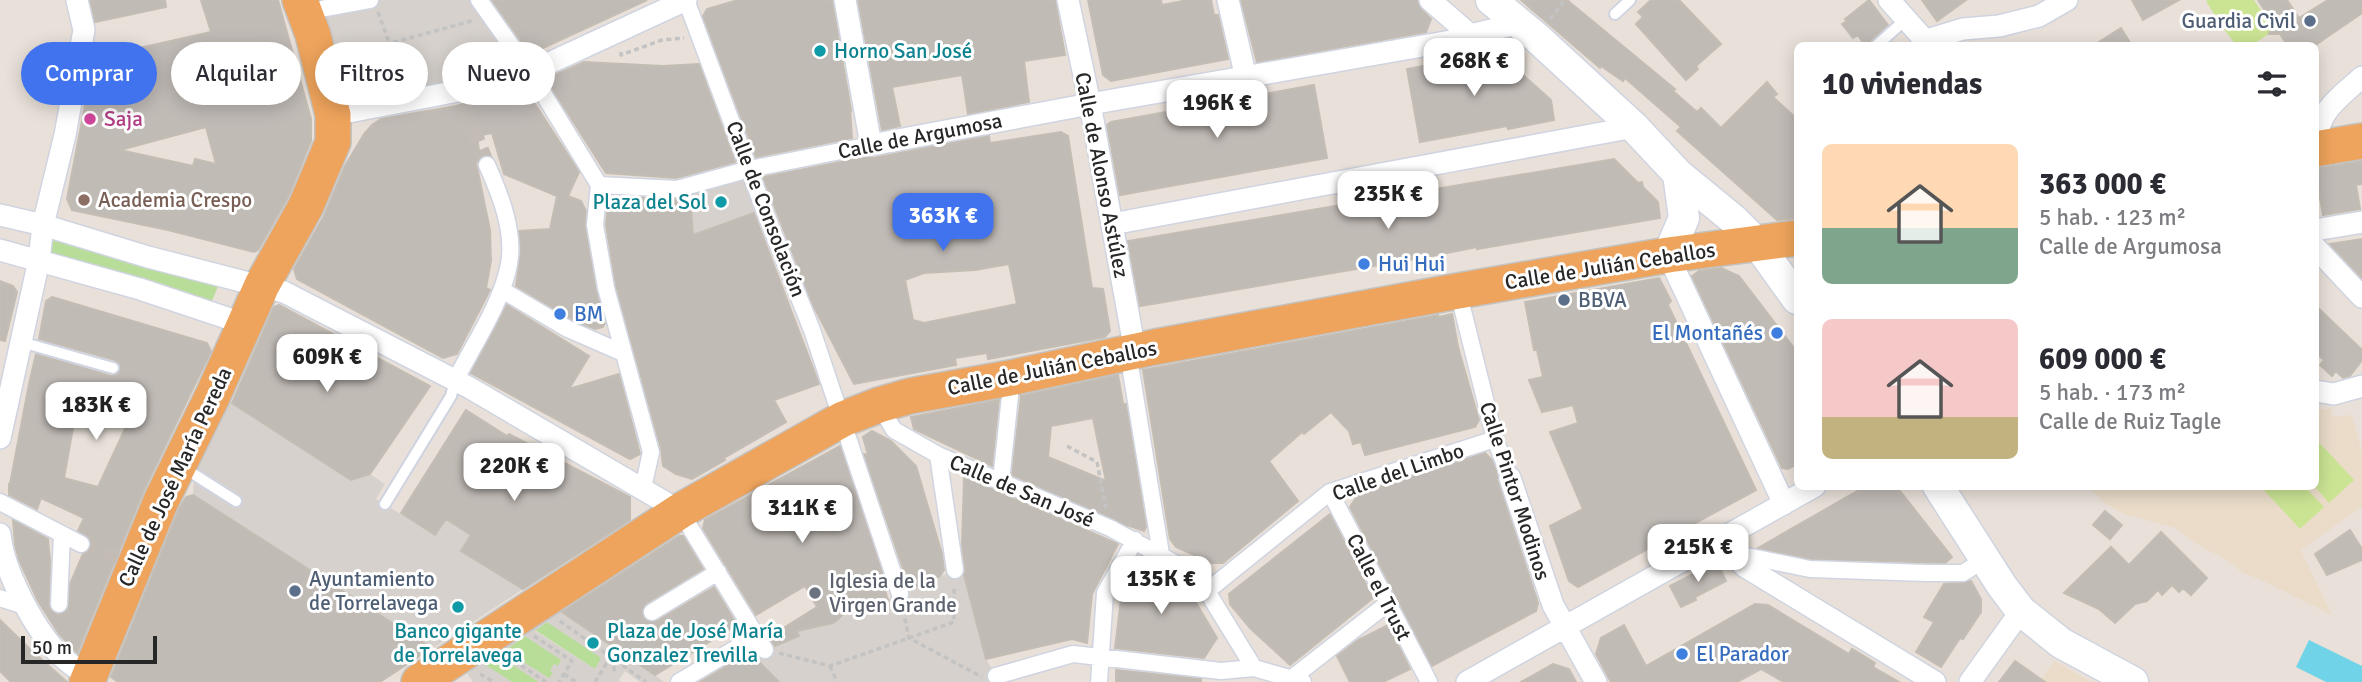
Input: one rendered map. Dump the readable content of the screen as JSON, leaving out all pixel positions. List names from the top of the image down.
{
  "streets": {
    "highway": ["Calle de Julián Ceballos", "Calle de José María Pereda"],
    "street": [
      "Calle de Argumosa",
      "Calle de Alonso Astúlez",
      "Calle de Consolación",
      "Calle del Limbo",
      "Calle de San José",
      "Calle Pintor Modinos",
      "Calle el Trust"
    ]
  },
  "crossings": [
    ["Calle de Argumosa", "Calle de Alonso Astúlez"],
    ["Calle de Argumosa", "Calle de Consolación"],
    ["Calle de Alonso Astúlez", "Calle de Julián Ceballos"],
    ["Calle de Alonso Astúlez", "Calle de San José"],
    ["Calle de Consolación", "Calle de Julián Ceballos"],
    ["Calle de Julián Ceballos", "Calle Pintor Modinos"],
    ["Calle del Limbo", "Calle de San José"],
    ["Calle del Limbo", "Calle Pintor Modinos"],
    ["Calle del Limbo", "Calle el Trust"]
  ],
  "places": [
    "Guardia Civil",
    "Horno San José",
    "Saja",
    "Academia Crespo",
    "Plaza del Sol",
    "Hui Hui",
    "BBVA",
    "BM",
    "El Montañés",
    "Ayuntamiento de Torrelavega",
    "Iglesia de la Virgen Grande",
    "Banco gigante de Torrelavega",
    "Plaza de José María Gonzalez Trevilla",
    "El Parador"
  ],
  "scale_bar": "50 m",
  "page": {
    "price": [
      "268K €",
      "196K €",
      "235K €",
      "363K €",
      "609K €",
      "183K €",
      "220K €",
      "311K €",
      "215K €",
      "135K €"
    ],
    "chip": [
      "Comprar",
      "Alquilar",
      "Filtros",
      "Nuevo"
    ],
    "heading": "10 viviendas",
    "list": [
      {
        "name": "363 000 €",
        "note": "5 hab. · 123 m² · Calle de Argumosa"
      },
      {
        "name": "609 000 €",
        "note": "5 hab. · 173 m² · Calle de Ruiz Tagle"
      }
    ],
    "scale": "50 m"
  }
}
